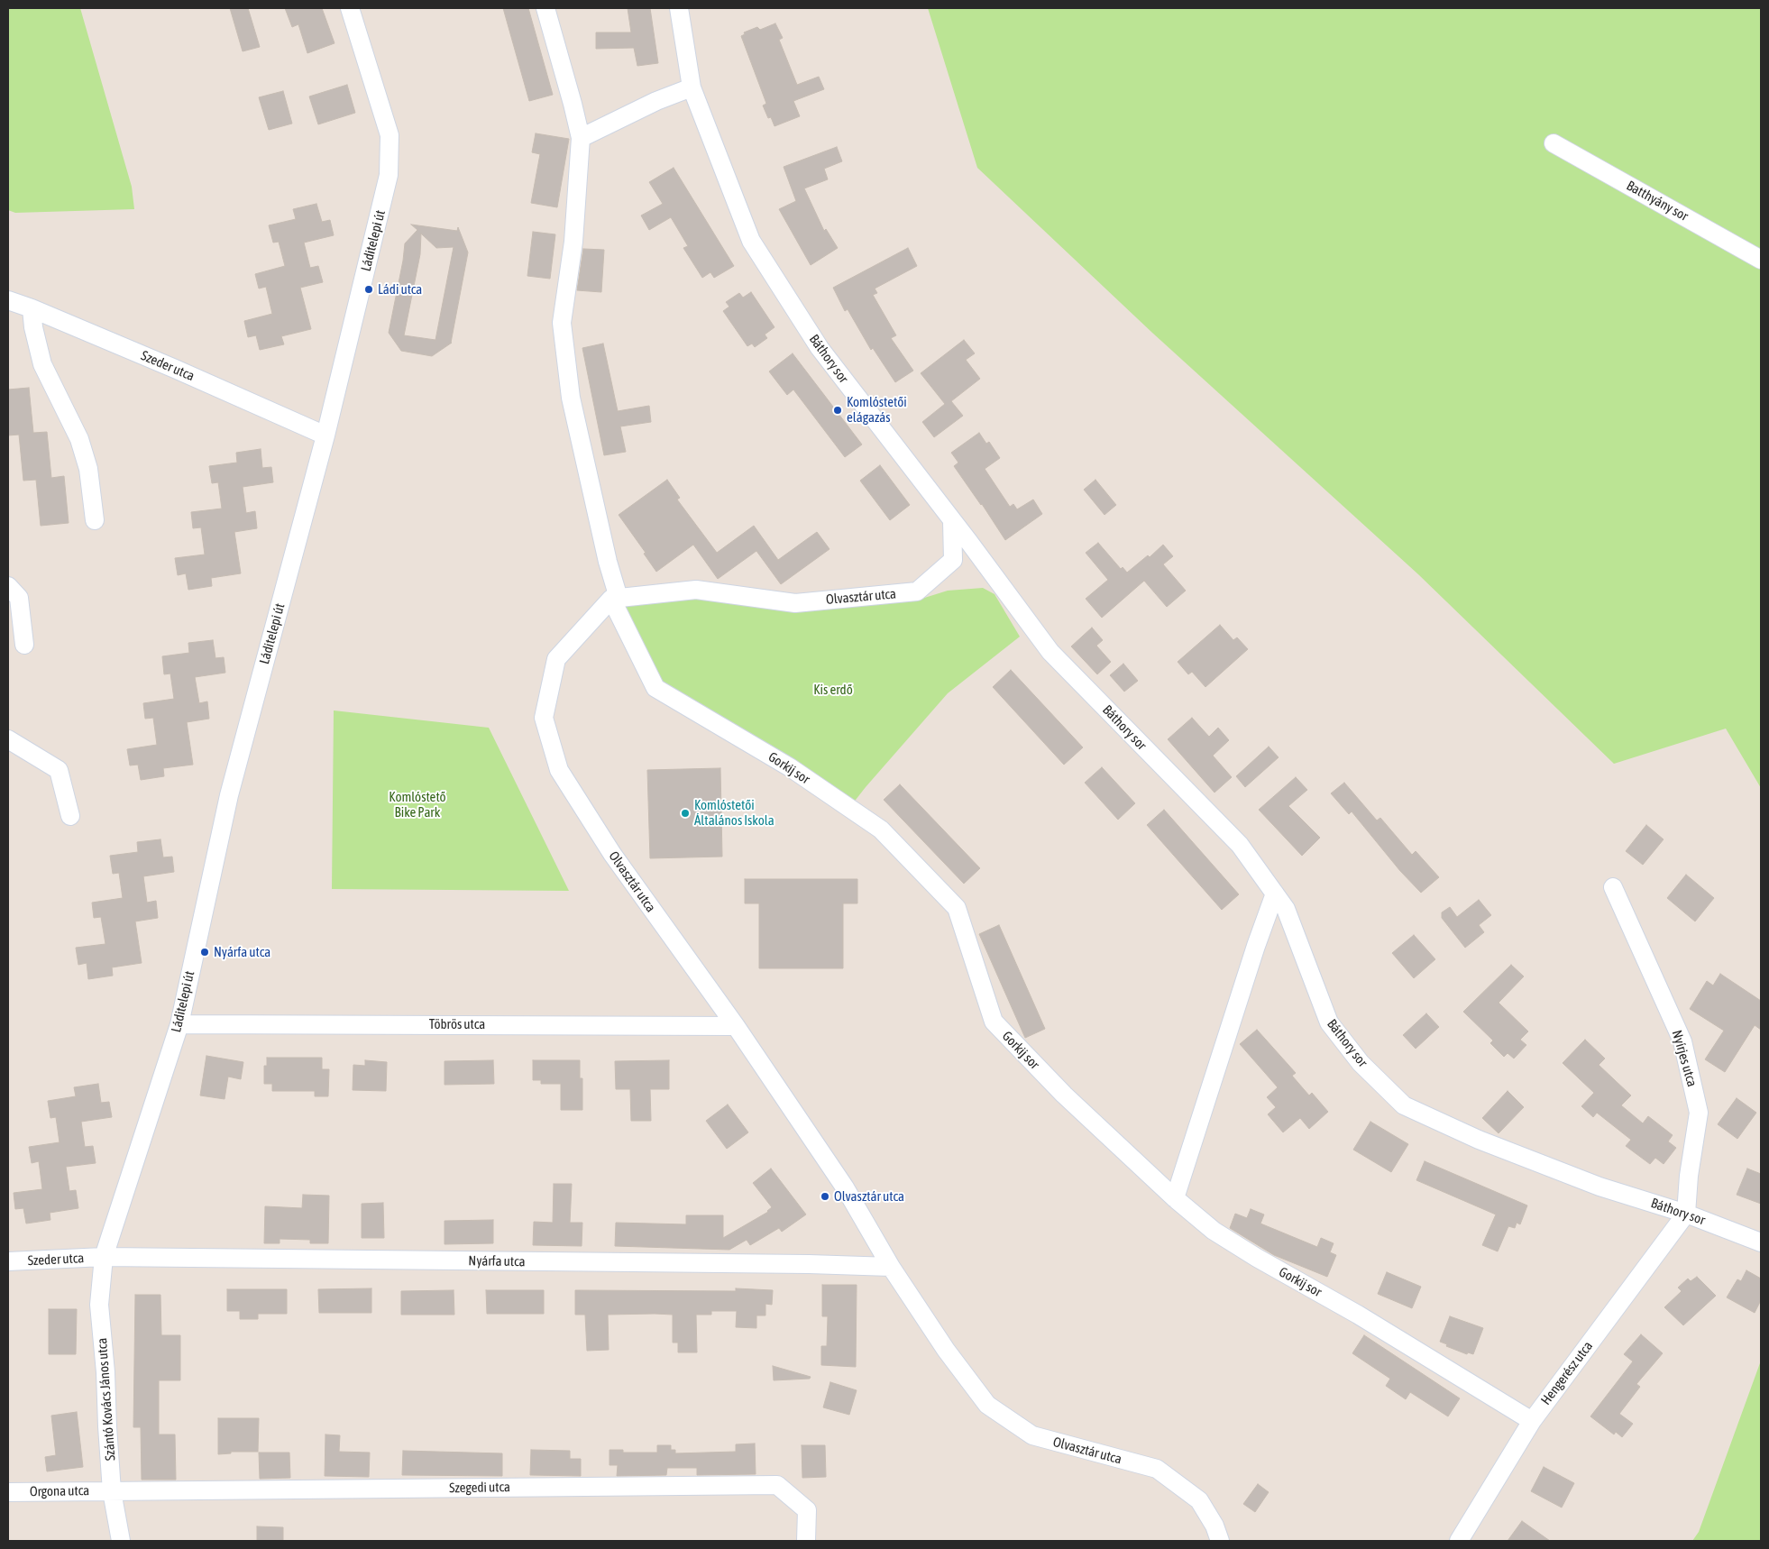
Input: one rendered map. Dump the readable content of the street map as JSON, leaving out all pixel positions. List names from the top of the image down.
{
  "streets": {
    "street": [
      "Batthyány sor",
      "Láditelepi út",
      "Báthory sor",
      "Szeder utca",
      "Olvasztár utca",
      "Gorkij sor",
      "Töbrös utca",
      "Nyírjes utca",
      "Nyárfa utca",
      "Hengerész utca",
      "Szántó Kovács János utca",
      "Szegedi utca",
      "Orgona utca"
    ]
  },
  "crossings": [
    ["Láditelepi út", "Szeder utca"],
    ["Láditelepi út", "Töbrös utca"],
    ["Láditelepi út", "Nyárfa utca"],
    ["Láditelepi út", "Szántó Kovács János utca"],
    ["Báthory sor", "Olvasztár utca"],
    ["Báthory sor", "Nyírjes utca"],
    ["Báthory sor", "Hengerész utca"],
    ["Szeder utca", "Nyárfa utca"],
    ["Szeder utca", "Szántó Kovács János utca"],
    ["Olvasztár utca", "Gorkij sor"],
    ["Olvasztár utca", "Töbrös utca"],
    ["Olvasztár utca", "Nyárfa utca"],
    ["Gorkij sor", "Hengerész utca"],
    ["Nyírjes utca", "Hengerész utca"],
    ["Nyárfa utca", "Szántó Kovács János utca"],
    ["Szántó Kovács János utca", "Szegedi utca"],
    ["Szántó Kovács János utca", "Orgona utca"],
    ["Szegedi utca", "Orgona utca"]
  ],
  "parks": ["Kis erdő", "Komlóstető Bike Park"],
  "places": [
    "Ládi utca",
    "Komlóstetői elágazás",
    "Komlóstetői Általános Iskola",
    "Nyárfa utca",
    "Olvasztár utca"
  ]
}
